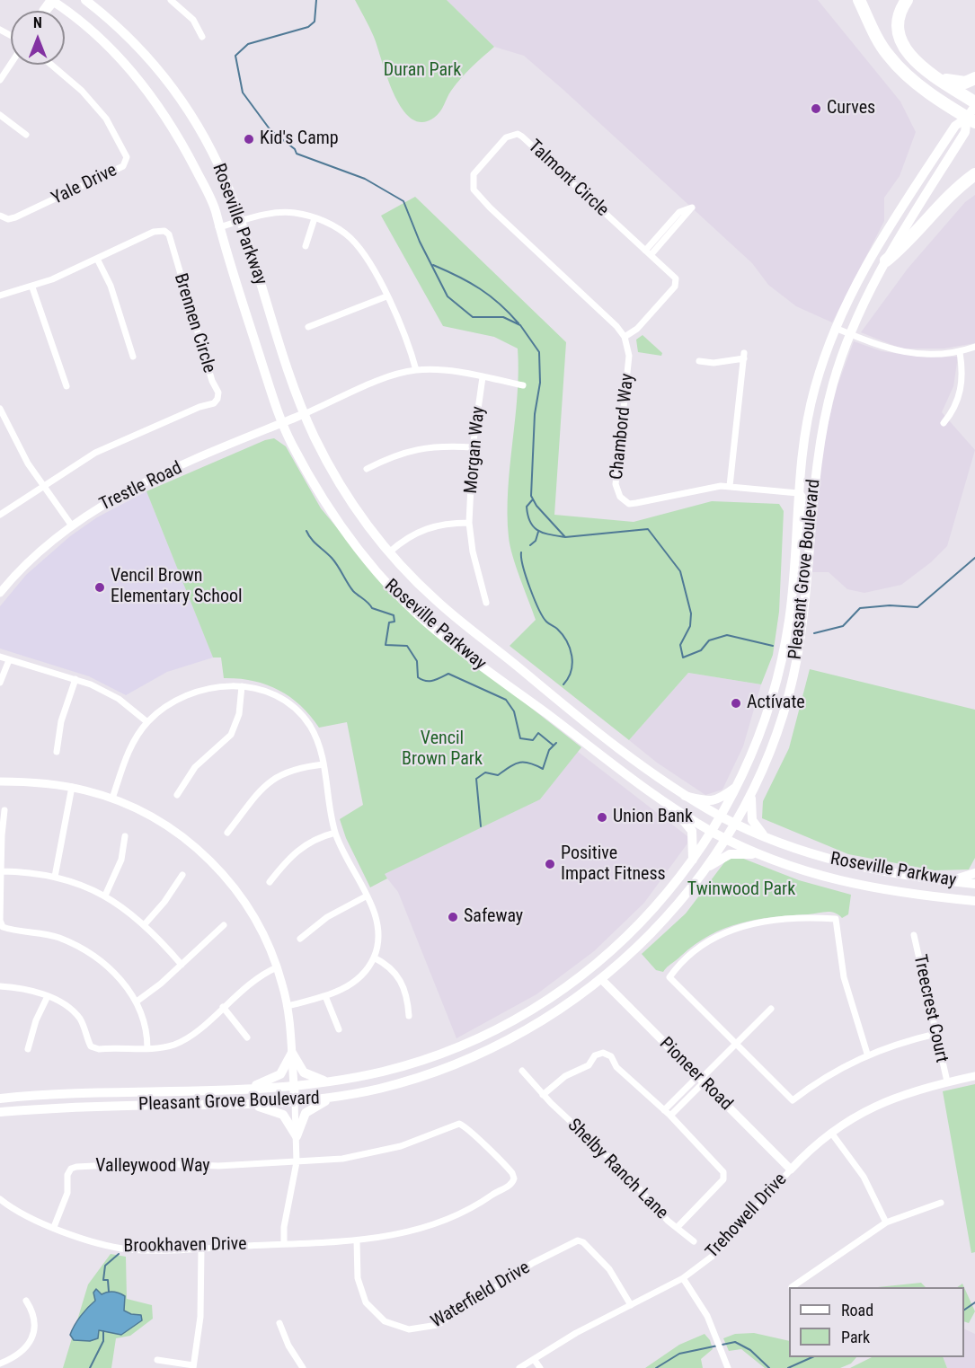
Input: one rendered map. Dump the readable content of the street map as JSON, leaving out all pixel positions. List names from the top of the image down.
{
  "streets": {
    "main road": ["Roseville Parkway", "Pleasant Grove Boulevard"],
    "street": [
      "Talmont Circle",
      "Yale Drive",
      "Brennen Circle",
      "Chambord Way",
      "Morgan Way",
      "Trestle Road",
      "Treecrest Court",
      "Pioneer Road",
      "Valleywood Way",
      "Shelby Ranch Lane",
      "Trehowell Drive",
      "Brookhaven Drive",
      "Waterfield Drive"
    ]
  },
  "crossings": [
    ["Talmont Circle", "Chambord Way"],
    ["Roseville Parkway", "Trestle Road"],
    ["Roseville Parkway", "Pleasant Grove Boulevard"],
    ["Chambord Way", "Pleasant Grove Boulevard"],
    ["Pleasant Grove Boulevard", "Pioneer Road"],
    ["Treecrest Court", "Trehowell Drive"],
    ["Pioneer Road", "Trehowell Drive"],
    ["Valleywood Way", "Brookhaven Drive"],
    ["Valleywood Way", "Waterfield Drive"],
    ["Trehowell Drive", "Waterfield Drive"],
    ["Brookhaven Drive", "Waterfield Drive"]
  ],
  "parks": ["Duran Park", "Vencil Brown Park", "Twinwood Park"],
  "places": [
    "Curves",
    "Kid's Camp",
    "Vencil Brown Elementary School",
    "Actívate",
    "Union Bank",
    "Positive Impact Fitness",
    "Safeway"
  ],
  "legend": ["Road", "Park"],
  "north": "top"
}
